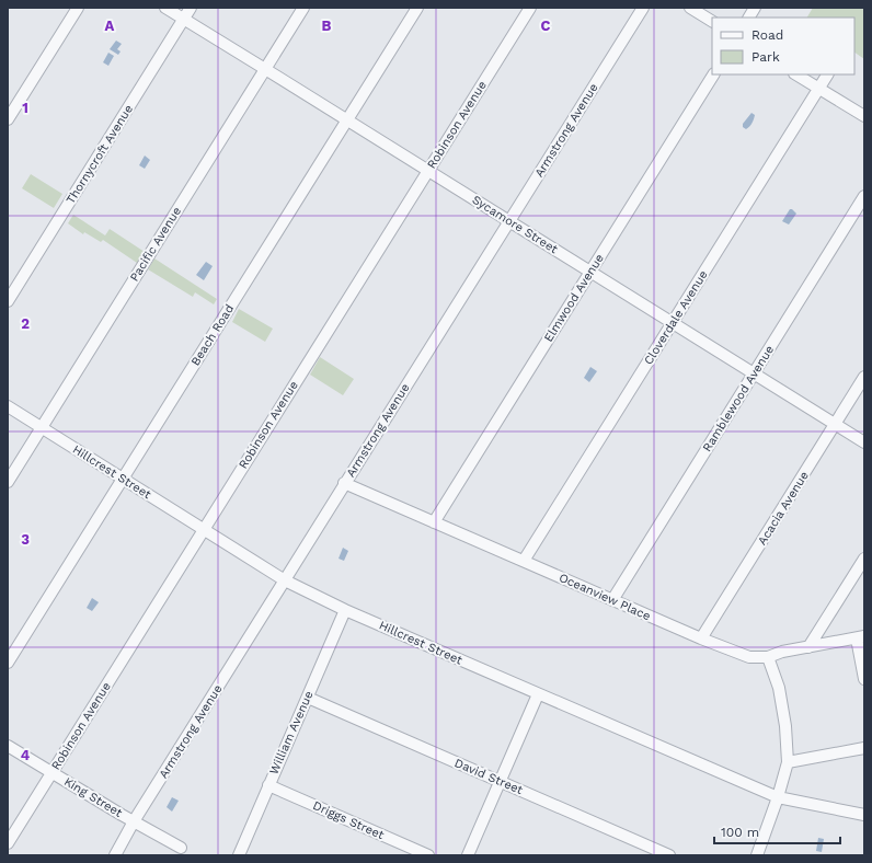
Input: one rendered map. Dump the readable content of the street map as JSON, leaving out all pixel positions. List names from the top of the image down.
{
  "streets": {
    "street": [
      "Robinson Avenue",
      "Armstrong Avenue",
      "Thornycroft Avenue",
      "Sycamore Street",
      "Pacific Avenue",
      "Elmwood Avenue",
      "Cloverdale Avenue",
      "Beach Road",
      "Ramblewood Avenue",
      "Hillcrest Street",
      "Acacia Avenue",
      "Oceanview Place",
      "William Avenue",
      "David Street",
      "King Street",
      "Driggs Street"
    ]
  },
  "crossings": [
    ["Robinson Avenue", "Sycamore Street"],
    ["Robinson Avenue", "Hillcrest Street"],
    ["Robinson Avenue", "King Street"],
    ["Armstrong Avenue", "Sycamore Street"],
    ["Armstrong Avenue", "Hillcrest Street"],
    ["Armstrong Avenue", "Oceanview Place"],
    ["Armstrong Avenue", "King Street"],
    ["Thornycroft Avenue", "Sycamore Street"],
    ["Sycamore Street", "Pacific Avenue"],
    ["Sycamore Street", "Elmwood Avenue"],
    ["Sycamore Street", "Cloverdale Avenue"],
    ["Sycamore Street", "Beach Road"],
    ["Sycamore Street", "Ramblewood Avenue"],
    ["Sycamore Street", "Acacia Avenue"],
    ["Pacific Avenue", "Hillcrest Street"],
    ["Elmwood Avenue", "Oceanview Place"],
    ["Cloverdale Avenue", "Oceanview Place"],
    ["Beach Road", "Hillcrest Street"],
    ["Ramblewood Avenue", "Oceanview Place"],
    ["Hillcrest Street", "William Avenue"],
    ["Acacia Avenue", "Oceanview Place"],
    ["William Avenue", "David Street"],
    ["William Avenue", "Driggs Street"]
  ],
  "legend": ["Road", "Park"],
  "scale_bar": "100 m",
  "grid": {
    "columns": ["A", "B", "C"],
    "rows": [
      "1",
      "2",
      "3",
      "4"
    ]
  }
}
